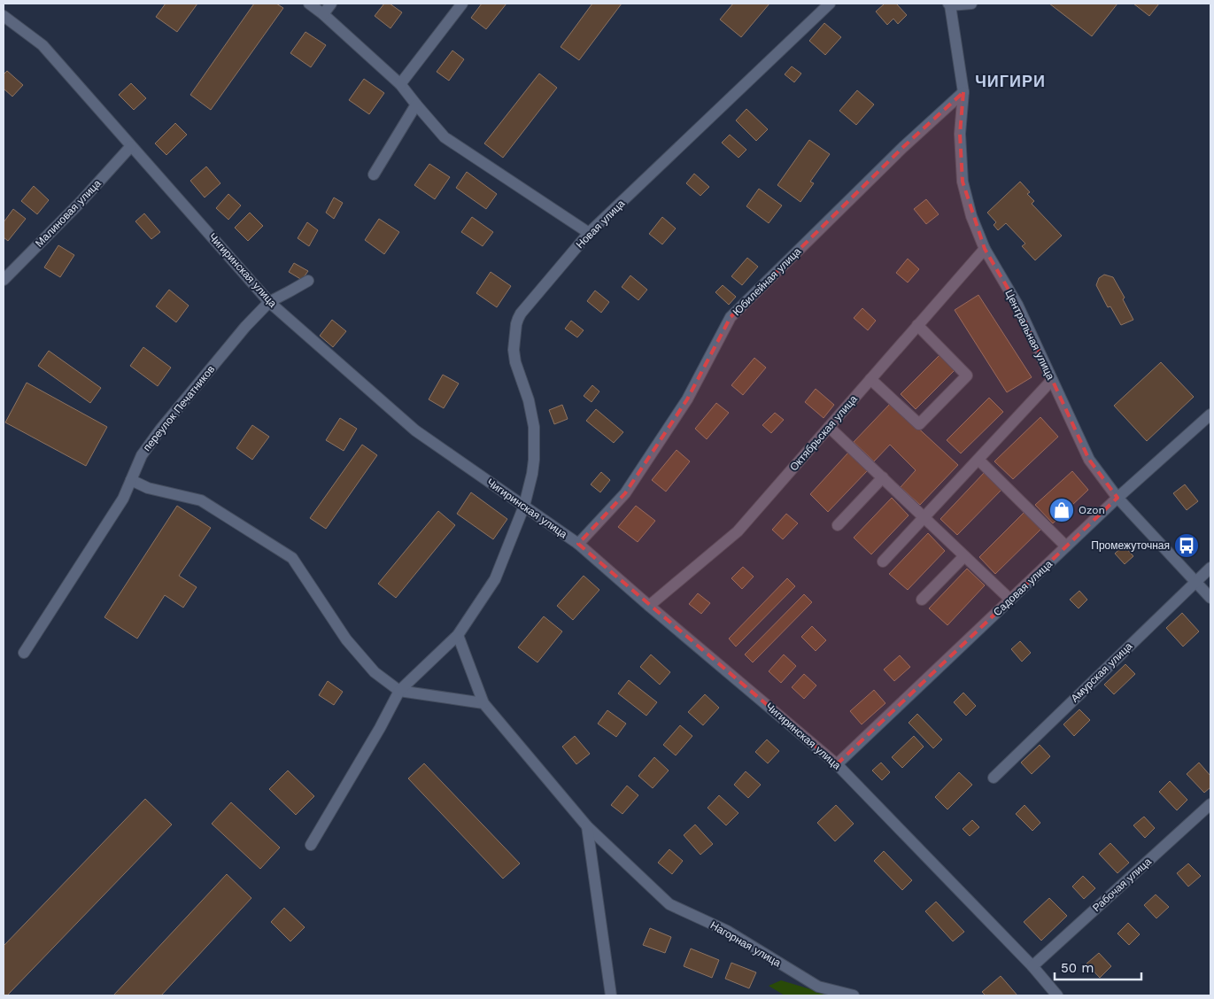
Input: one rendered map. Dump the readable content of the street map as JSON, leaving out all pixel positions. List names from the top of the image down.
{
  "streets": {
    "street": [
      "Малиновая улица",
      "Новая улица",
      "Чигиринская улица",
      "Юбилейная улица",
      "Центральная улица",
      "переулок Печатников",
      "Октябрьская улица",
      "Садовая улица",
      "Амурская улица",
      "Рабочая улица",
      "Нагорная улица"
    ]
  },
  "crossings": [
    ["Малиновая улица", "Чигиринская улица"],
    ["Новая улица", "Чигиринская улица"],
    ["Новая улица", "Нагорная улица"],
    ["Чигиринская улица", "Юбилейная улица"],
    ["Чигиринская улица", "переулок Печатников"],
    ["Чигиринская улица", "Октябрьская улица"],
    ["Чигиринская улица", "Садовая улица"],
    ["Чигиринская улица", "Рабочая улица"],
    ["Юбилейная улица", "Центральная улица"],
    ["Центральная улица", "Октябрьская улица"],
    ["Центральная улица", "Садовая улица"],
    ["Центральная улица", "Амурская улица"]
  ],
  "districts": ["ЧИГИРИ"],
  "places": {
    "shop": ["Ozon"],
    "bus stop": ["Промежуточная"]
  },
  "scale_bar": "50 m"
}
